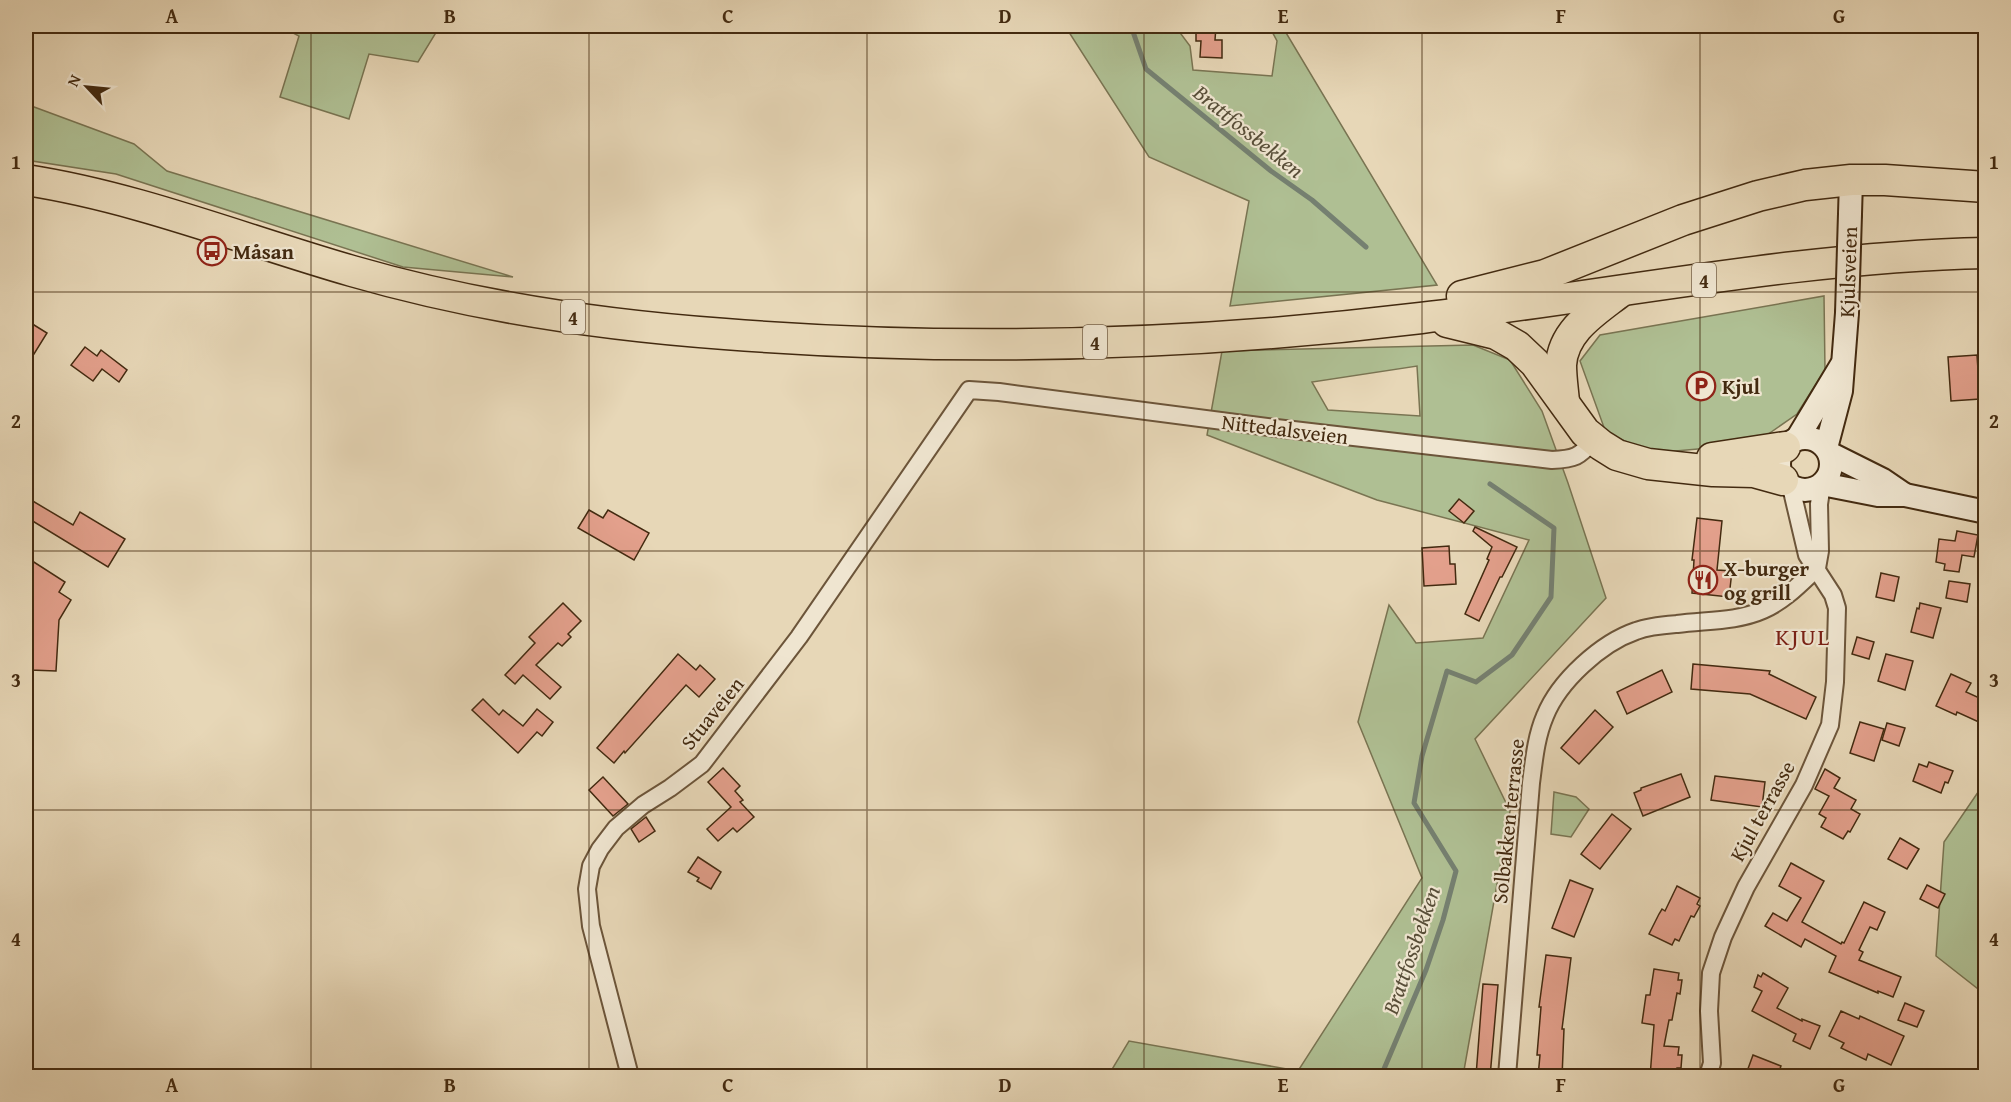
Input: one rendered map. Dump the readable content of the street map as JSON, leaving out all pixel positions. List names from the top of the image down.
{
  "streets": {
    "highway": ["4"],
    "main road": ["Kjulsveien"],
    "street": [
      "Nittedalsveien",
      "Stuaveien",
      "Kjul terrasse",
      "Solbakken terrasse"
    ]
  },
  "crossings": [
    ["Kjulsveien", "4"],
    ["Kjulsveien", "Kjul terrasse"],
    ["4", "Nittedalsveien"],
    ["4", "Kjul terrasse"],
    ["Nittedalsveien", "Stuaveien"],
    ["Kjul terrasse", "Solbakken terrasse"]
  ],
  "districts": ["KJUL"],
  "water": ["Brattfossbekken"],
  "places": {
    "bus stop": ["Måsan"],
    "parking": ["Kjul"],
    "restaurant": ["X-burger og grill"]
  },
  "north": "top left",
  "grid": {
    "columns": [
      "A",
      "B",
      "C",
      "D",
      "E",
      "F",
      "G"
    ],
    "rows": [
      "1",
      "2",
      "3",
      "4"
    ]
  }
}
